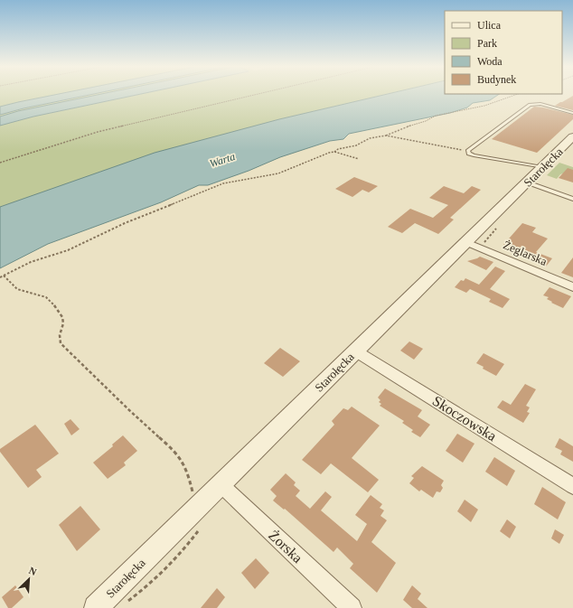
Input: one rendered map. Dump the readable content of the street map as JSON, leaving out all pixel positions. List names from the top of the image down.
{
  "streets": {
    "street": [
      "Starołęcka",
      "Żeglarska",
      "Skoczowska",
      "Żorska"
    ]
  },
  "crossings": [
    ["Starołęcka", "Żeglarska"],
    ["Starołęcka", "Skoczowska"],
    ["Starołęcka", "Żorska"]
  ],
  "water": ["Warta"],
  "legend": [
    "Ulica",
    "Park",
    "Woda",
    "Budynek"
  ],
  "north": "top right"
}
